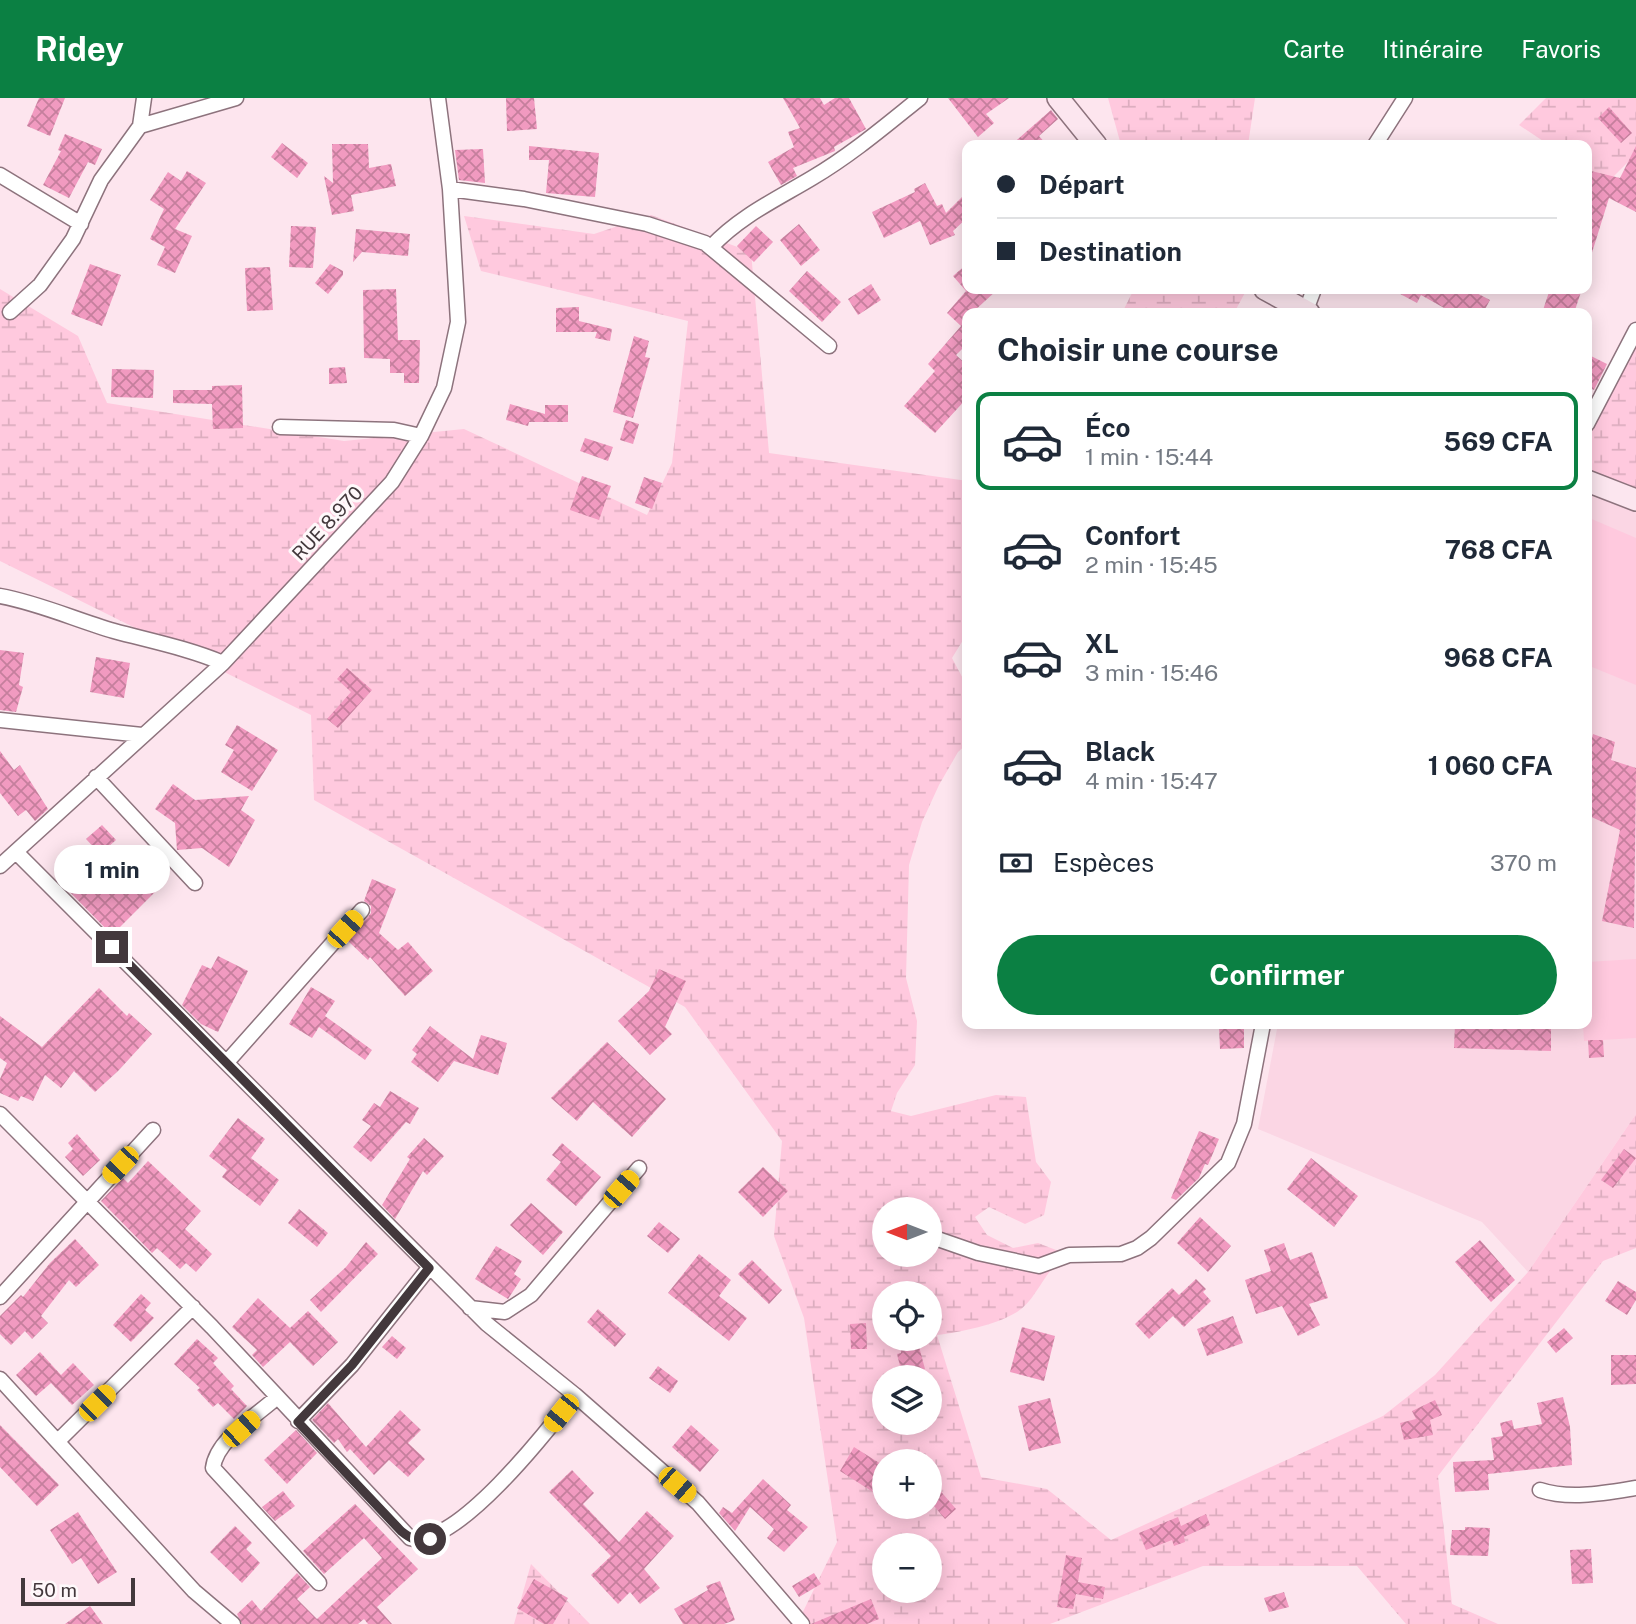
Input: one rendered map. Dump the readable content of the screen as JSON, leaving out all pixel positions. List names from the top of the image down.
{
  "streets": {
    "street": ["RUE 8.970"]
  },
  "scale_bar": "50 m",
  "north": "left",
  "page": {
    "header": "Ridey",
    "nav": ["Carte", "Itinéraire", "Favoris"],
    "banner": ["Départ", "Destination"],
    "heading": "Choisir une course",
    "list": [
      {
        "name": "Éco",
        "note": "1 min · 15:44",
        "value": "569 CFA"
      },
      {
        "name": "Confort",
        "note": "2 min · 15:45",
        "value": "768 CFA"
      },
      {
        "name": "XL",
        "note": "3 min · 15:46",
        "value": "968 CFA"
      },
      {
        "name": "Black",
        "note": "4 min · 15:47",
        "value": "1 060 CFA"
      }
    ],
    "pay": ["Espèces", "370 m"],
    "bubble": "1 min",
    "buttons": "Confirmer",
    "map_buttons": ["+", "−"],
    "scale": "50 m"
  }
}
